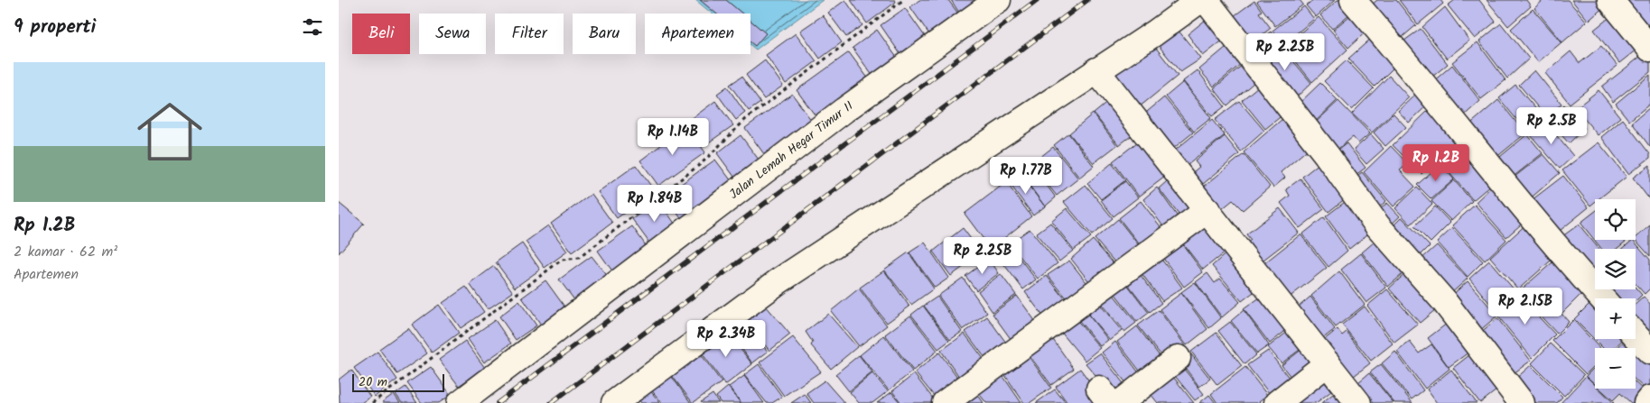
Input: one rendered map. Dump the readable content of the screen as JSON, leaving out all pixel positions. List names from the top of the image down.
{
  "streets": {
    "street": ["Jalan Lemah Hegar Timur II"]
  },
  "scale_bar": "20 m",
  "page": {
    "heading": "9 properti",
    "chip": [
      "Beli",
      "Sewa",
      "Filter",
      "Baru",
      "Apartemen"
    ],
    "price": [
      "Rp 2.25B",
      "Rp 2.5B",
      "Rp 1.14B",
      "Rp 1.2B",
      "Rp 1.77B",
      "Rp 1.84B",
      "Rp 2.25B",
      "Rp 2.15B",
      "Rp 2.34B"
    ],
    "list": [
      {
        "name": "Rp 1.2B",
        "note": "2 kamar · 62 m² · Apartemen"
      }
    ],
    "map_buttons": ["+", "−"],
    "scale": "20 m"
  }
}
